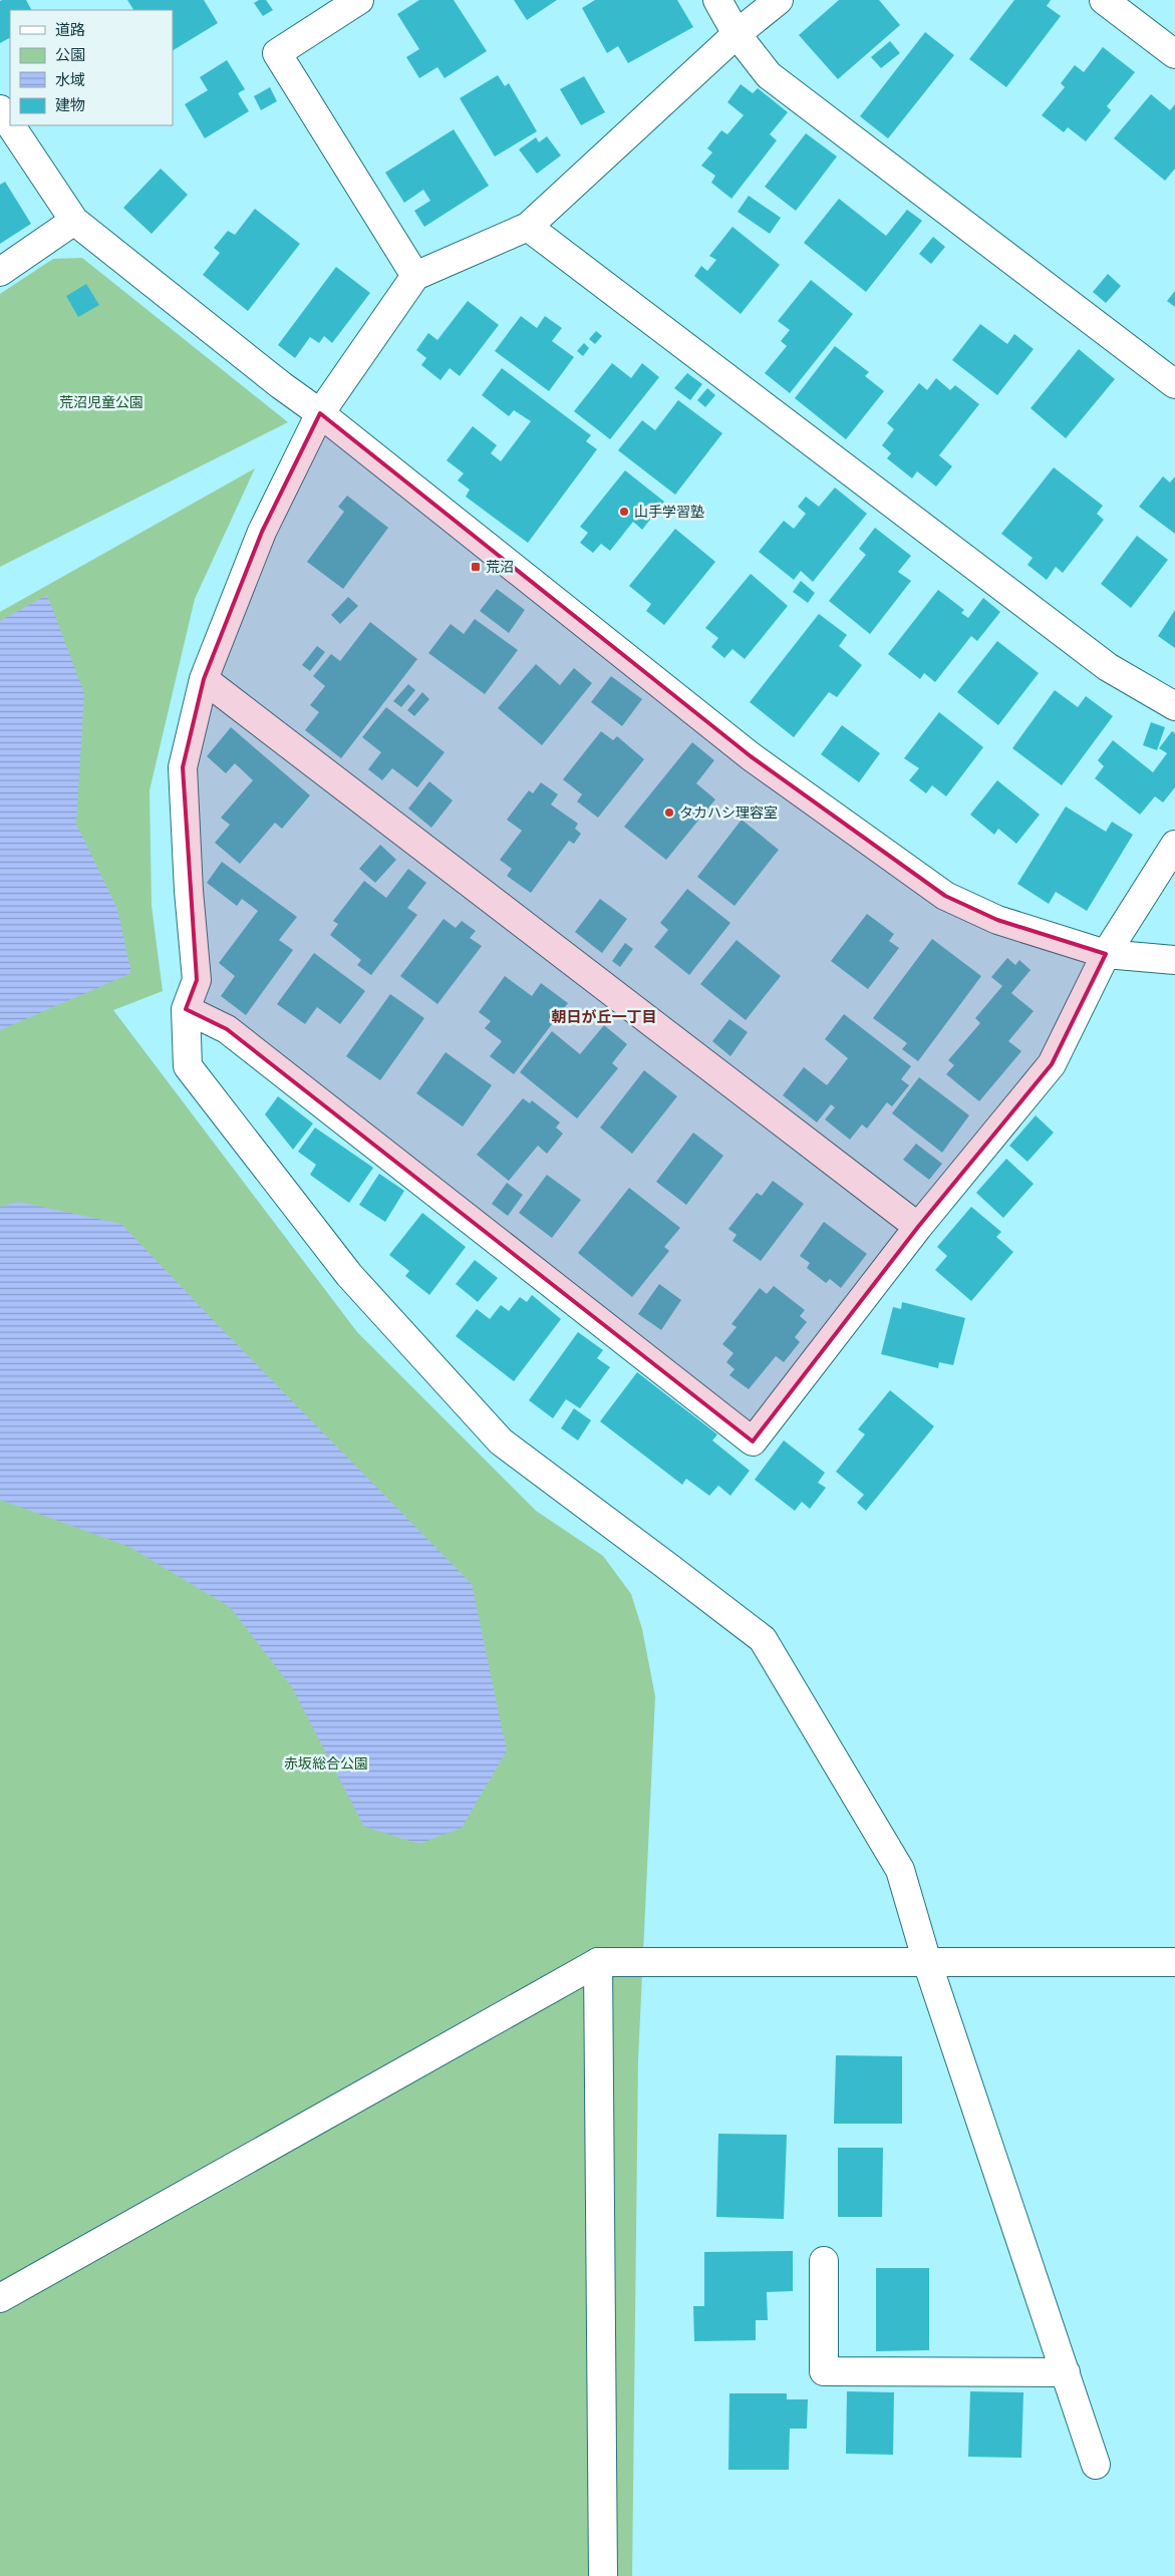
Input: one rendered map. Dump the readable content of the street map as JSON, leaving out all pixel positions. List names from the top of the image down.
{
  "districts": ["朝日が丘一丁目"],
  "parks": ["荒沼児童公園", "赤坂総合公園"],
  "places": {
    "other": ["山手学習塾", "タカハシ理容室"],
    "transit": ["荒沼"]
  },
  "legend": [
    "道路",
    "公園",
    "水域",
    "建物"
  ]
}
